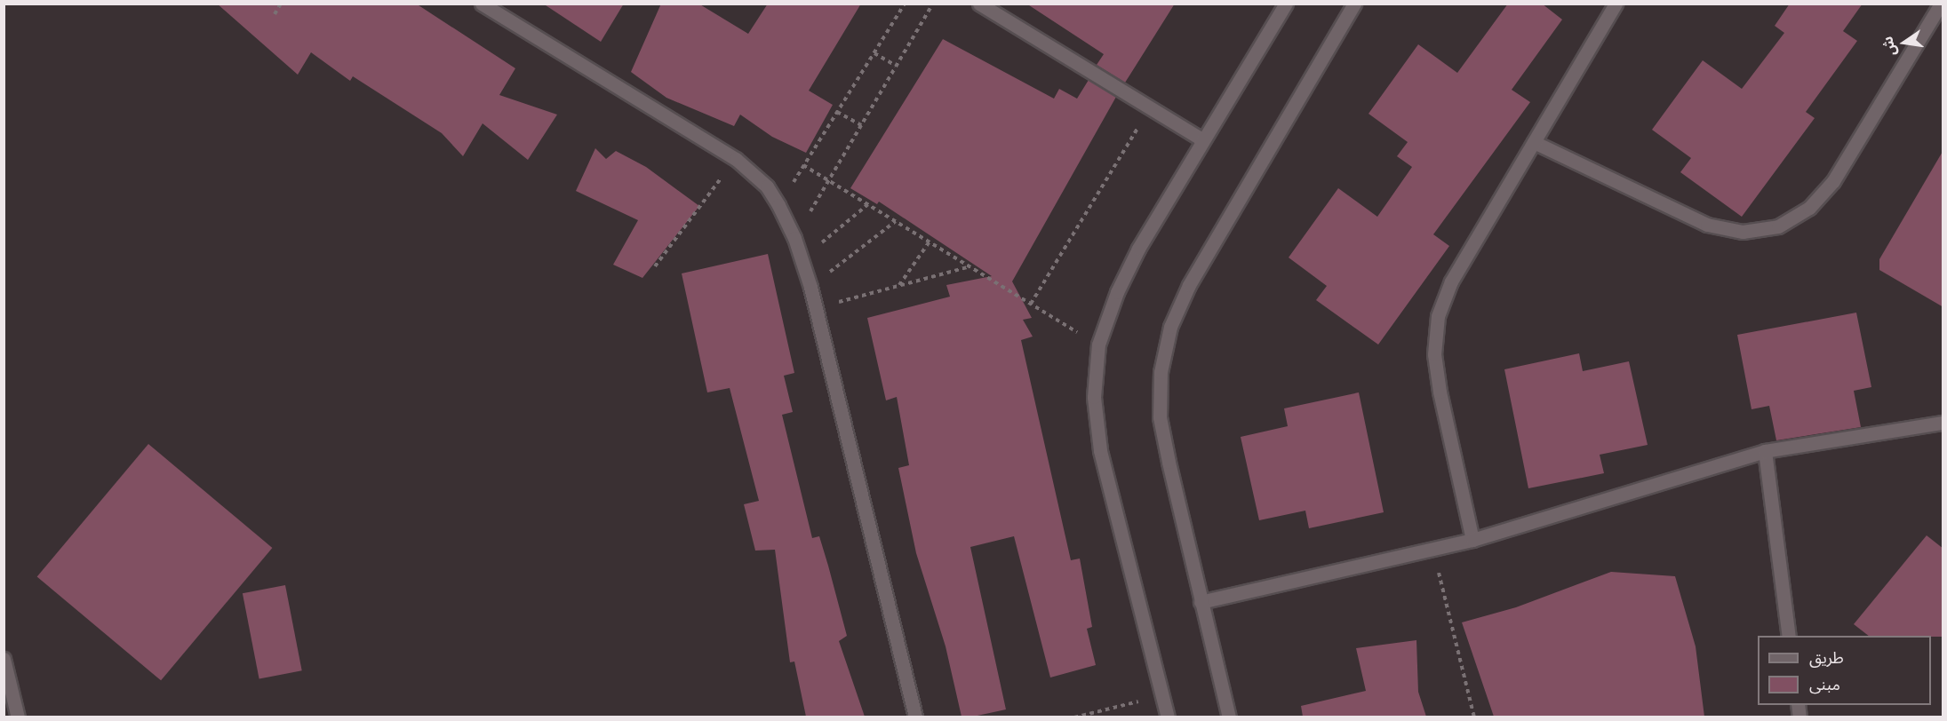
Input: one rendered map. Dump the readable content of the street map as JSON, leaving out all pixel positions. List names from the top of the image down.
{
  "legend": ["طريق", "مبنى"],
  "north": "left"
}
